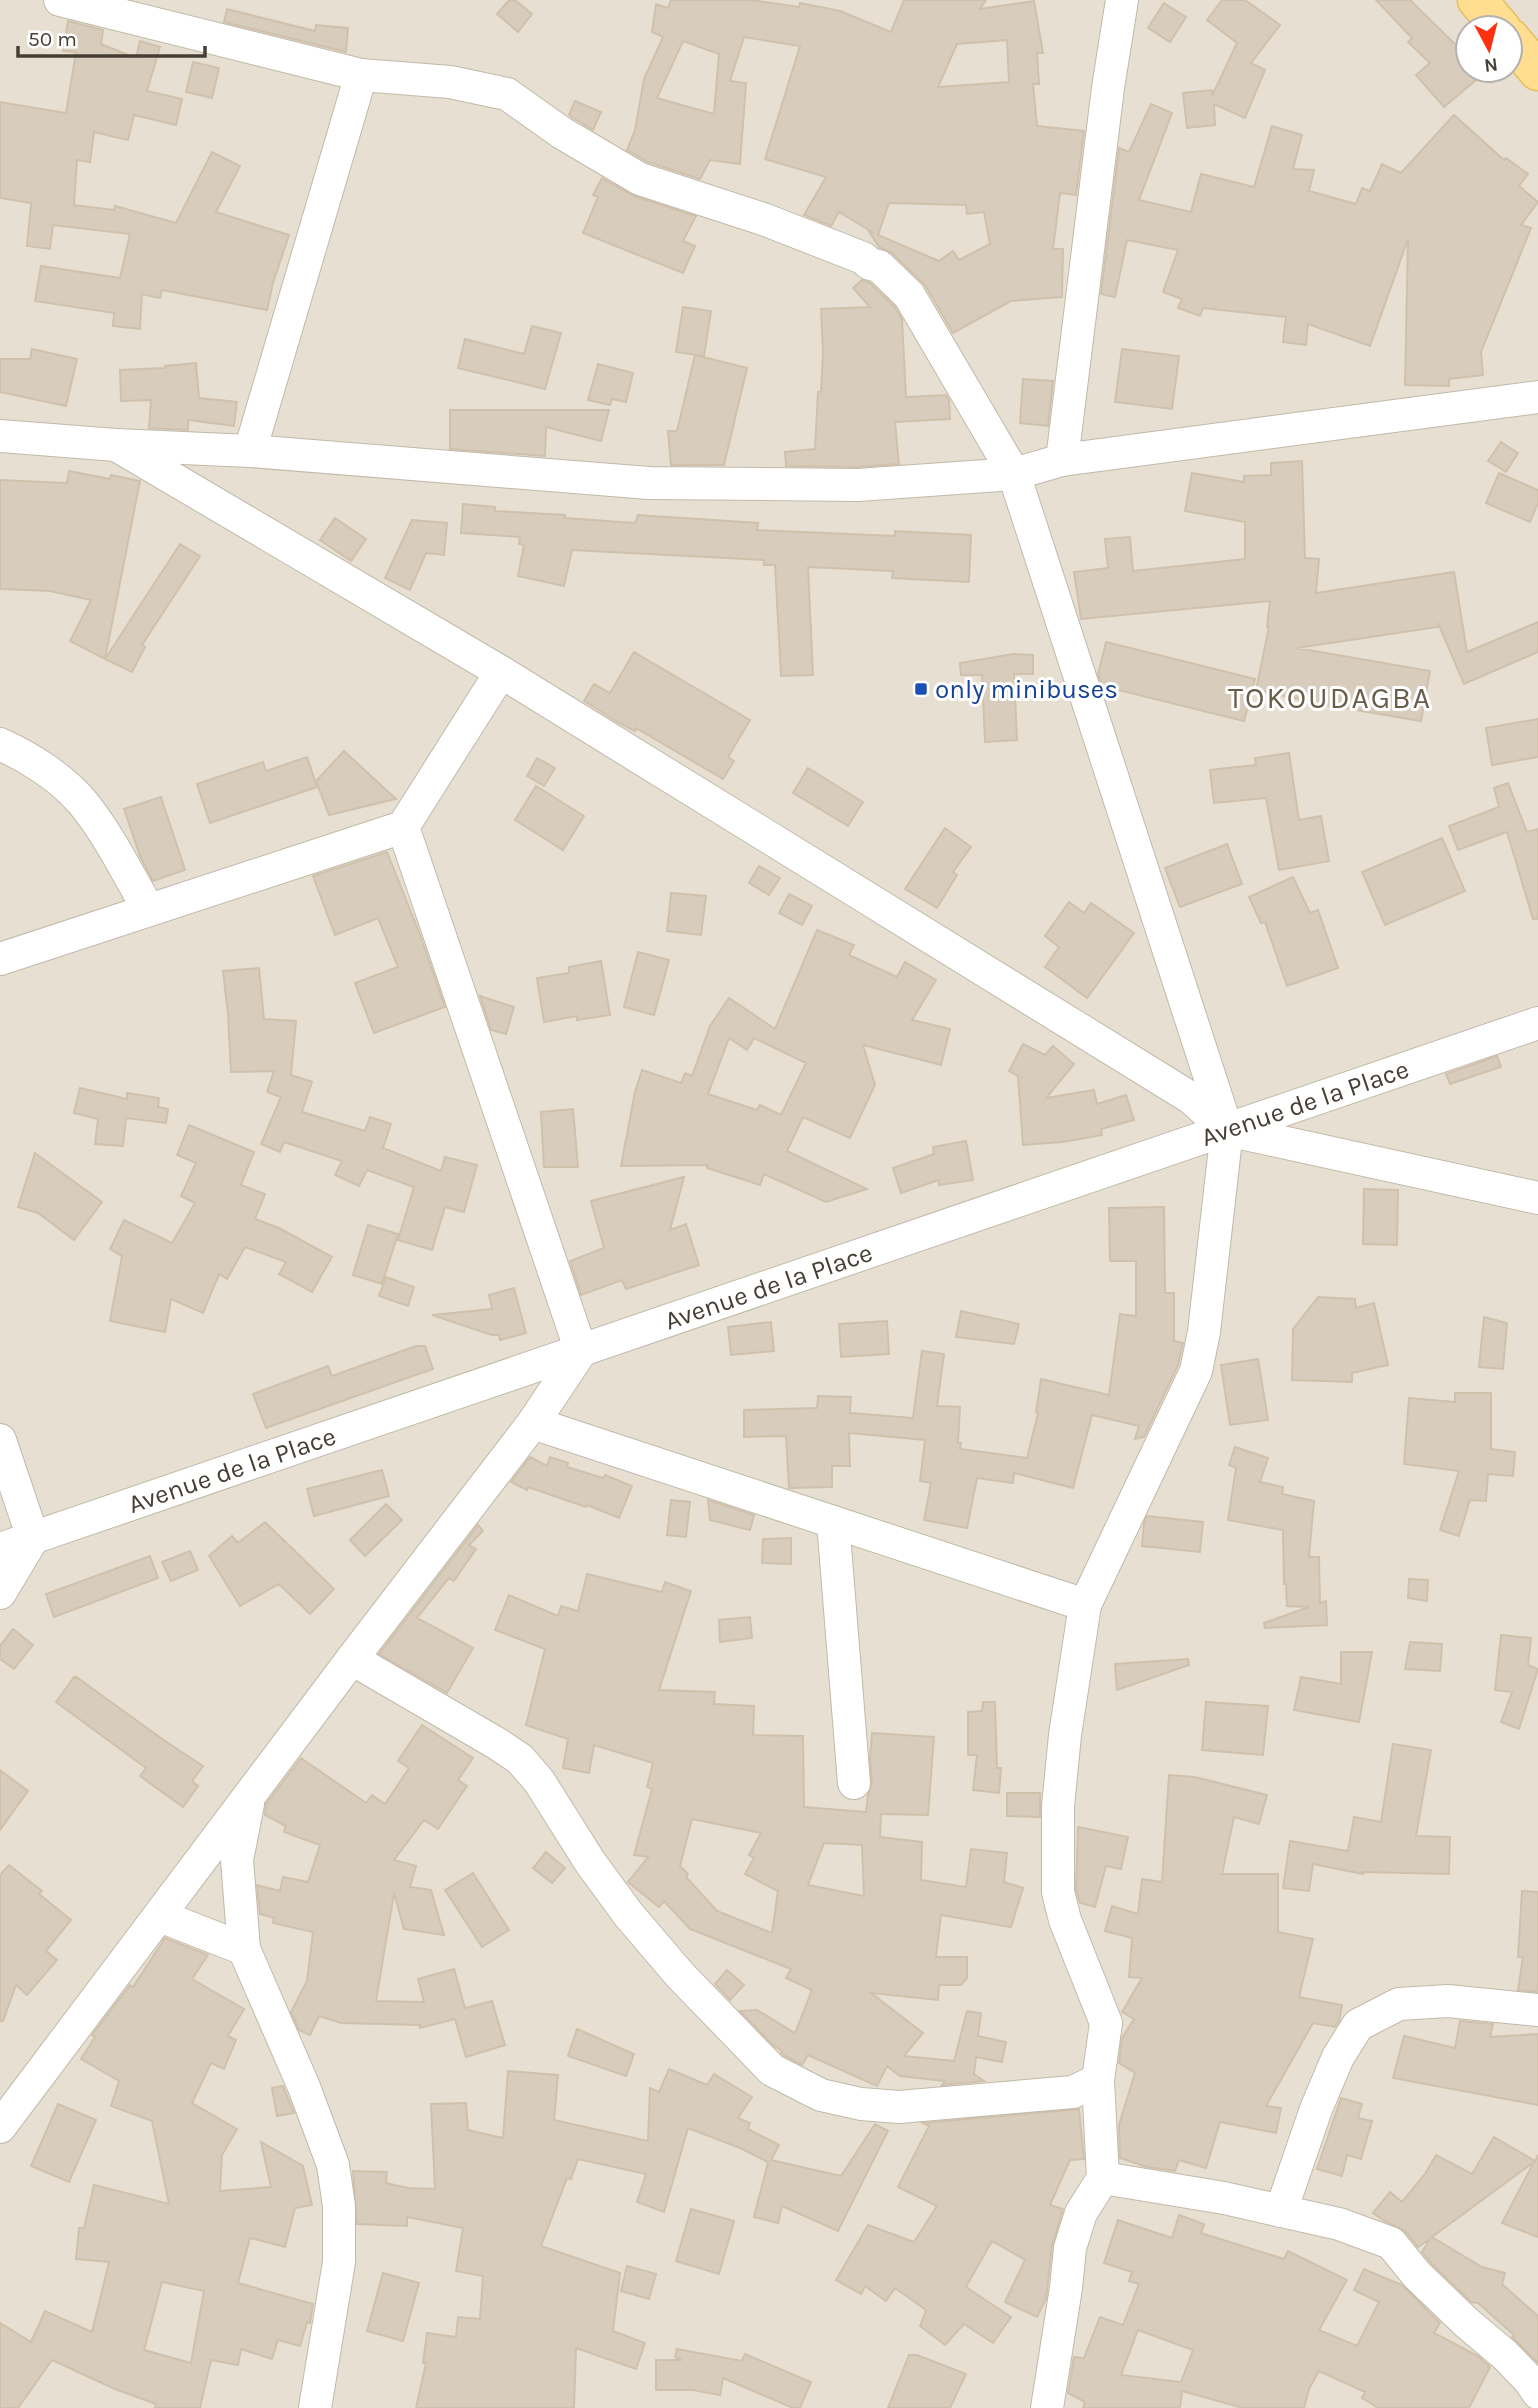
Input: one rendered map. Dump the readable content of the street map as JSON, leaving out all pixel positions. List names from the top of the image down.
{
  "streets": {
    "street": ["Avenue de la Place"]
  },
  "districts": ["TOKOUDAGBA"],
  "places": {
    "transit": ["only minibuses"]
  },
  "scale_bar": "50 m",
  "north": "bottom"
}
